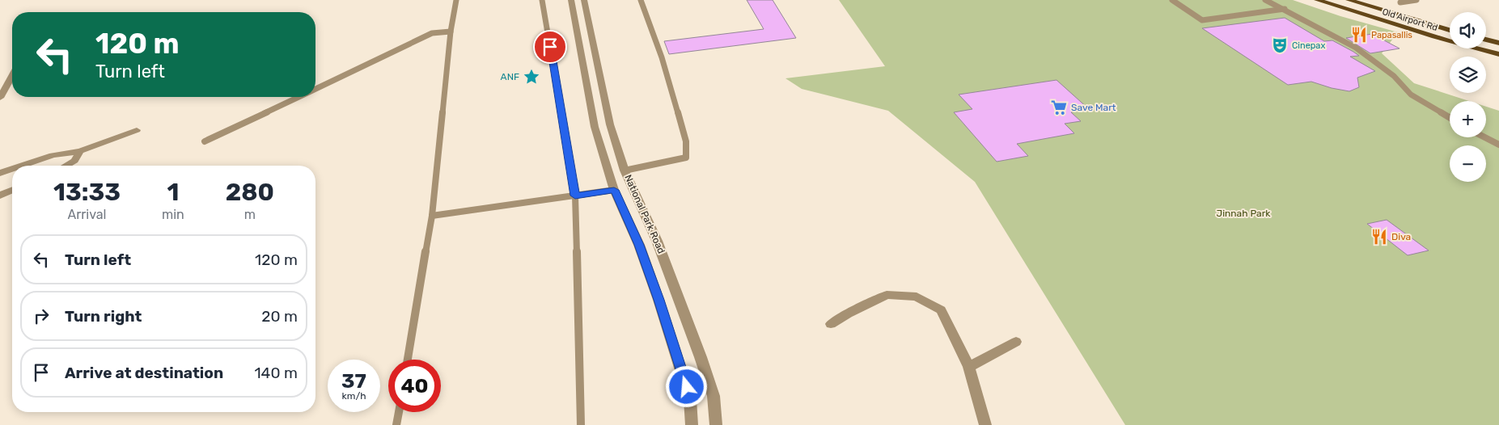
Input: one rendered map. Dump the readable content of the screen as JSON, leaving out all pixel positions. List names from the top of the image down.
{
  "streets": {
    "main road": ["Old Airport Rd"],
    "street": ["National Park Road"]
  },
  "parks": ["Jinnah Park"],
  "places": {
    "restaurant": ["Papasallis", "Diva"],
    "theatre": ["Cinepax"],
    "place": ["ANF"],
    "supermarket": ["Save Mart"]
  },
  "page": {
    "map_buttons": ["+", "−"],
    "turn": ["120 m", "Turn left"],
    "eta": [
      "13:33",
      "Arrival",
      "1",
      "min",
      "280",
      "m"
    ],
    "list": [
      {
        "name": "Turn left",
        "value": "120 m"
      },
      {
        "name": "Turn right",
        "value": "20 m"
      },
      {
        "name": "Arrive at destination",
        "value": "140 m"
      }
    ],
    "speed": "37 km/h",
    "limit": "40"
  }
}
